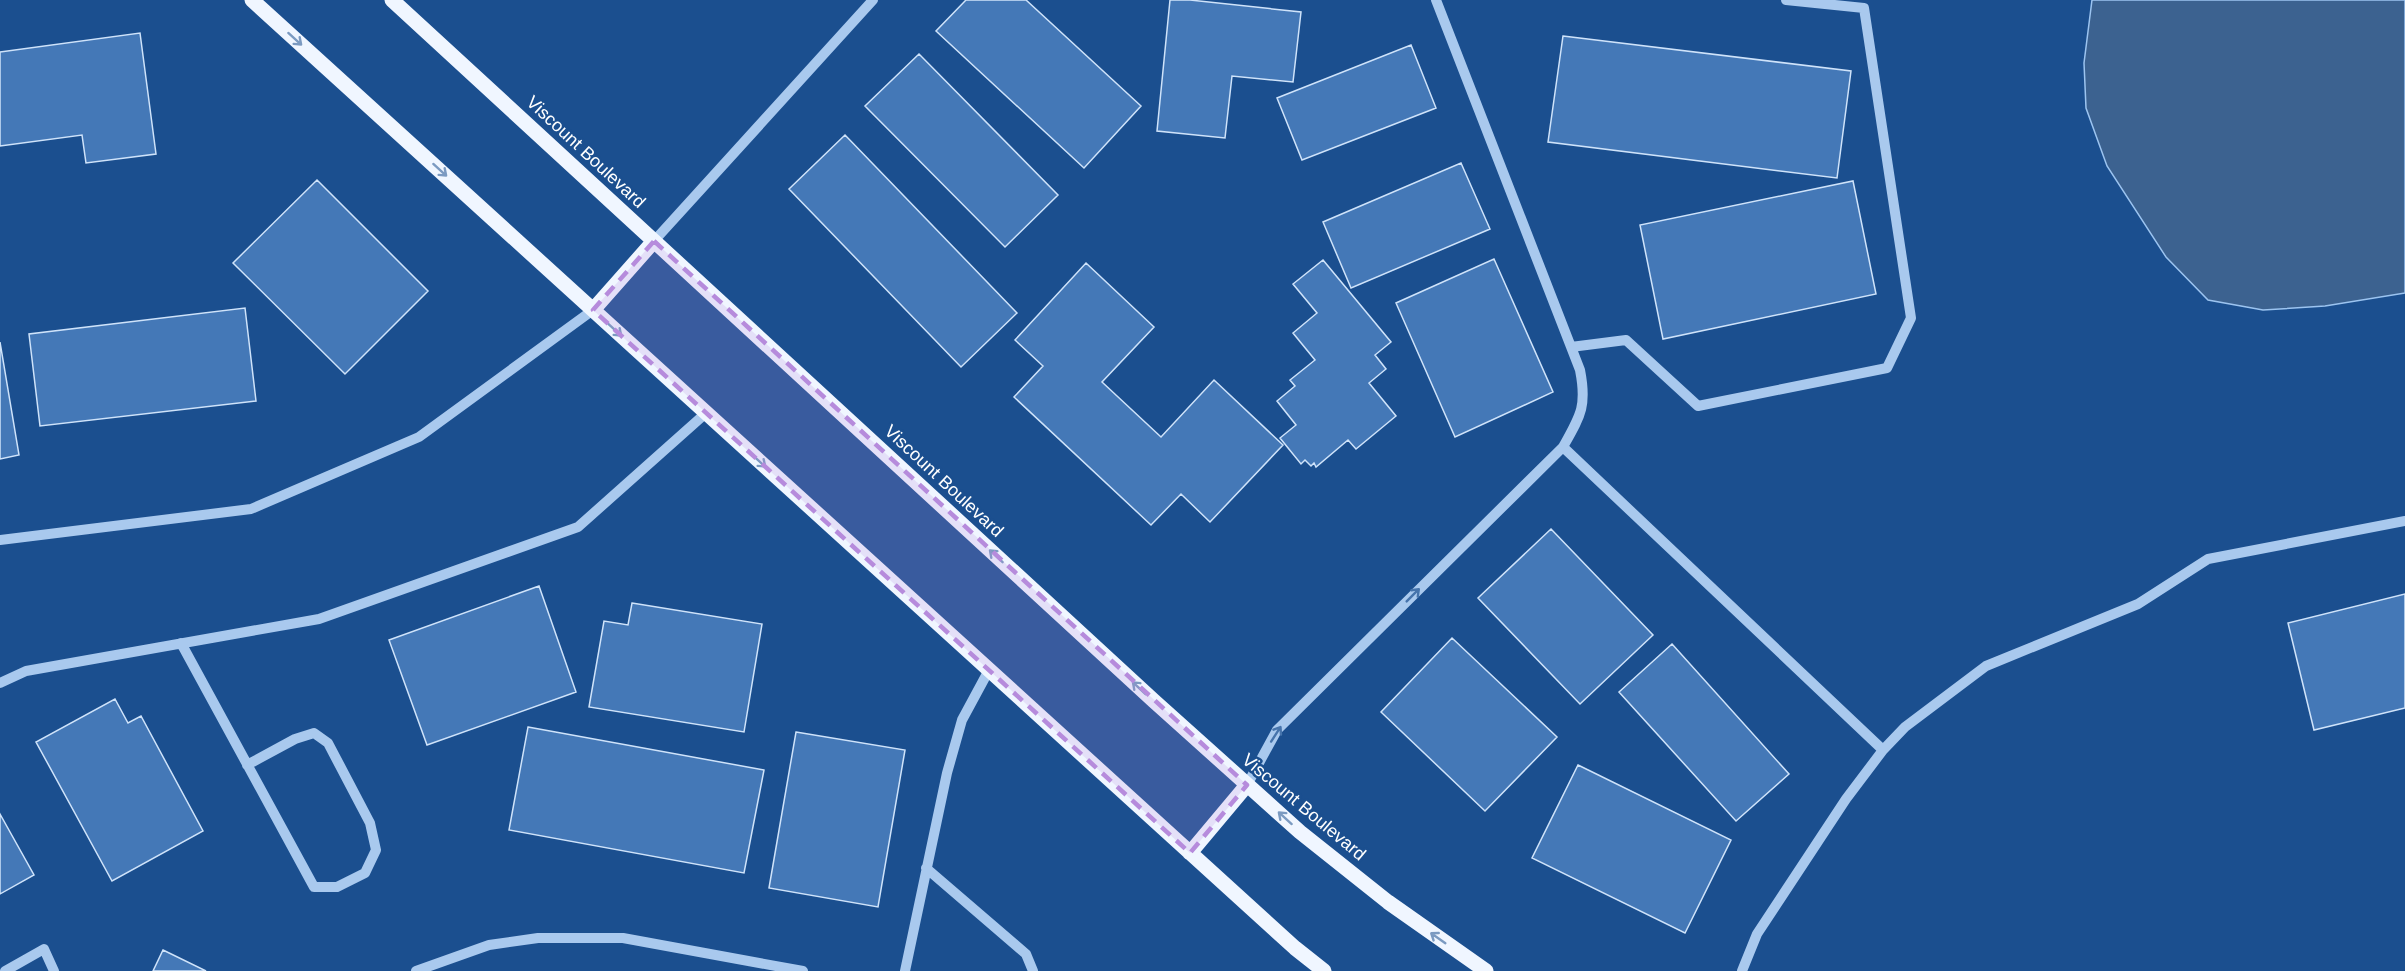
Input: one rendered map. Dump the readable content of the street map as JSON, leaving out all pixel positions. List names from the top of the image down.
{
  "streets": {
    "main road": ["Viscount Boulevard"]
  }
}
